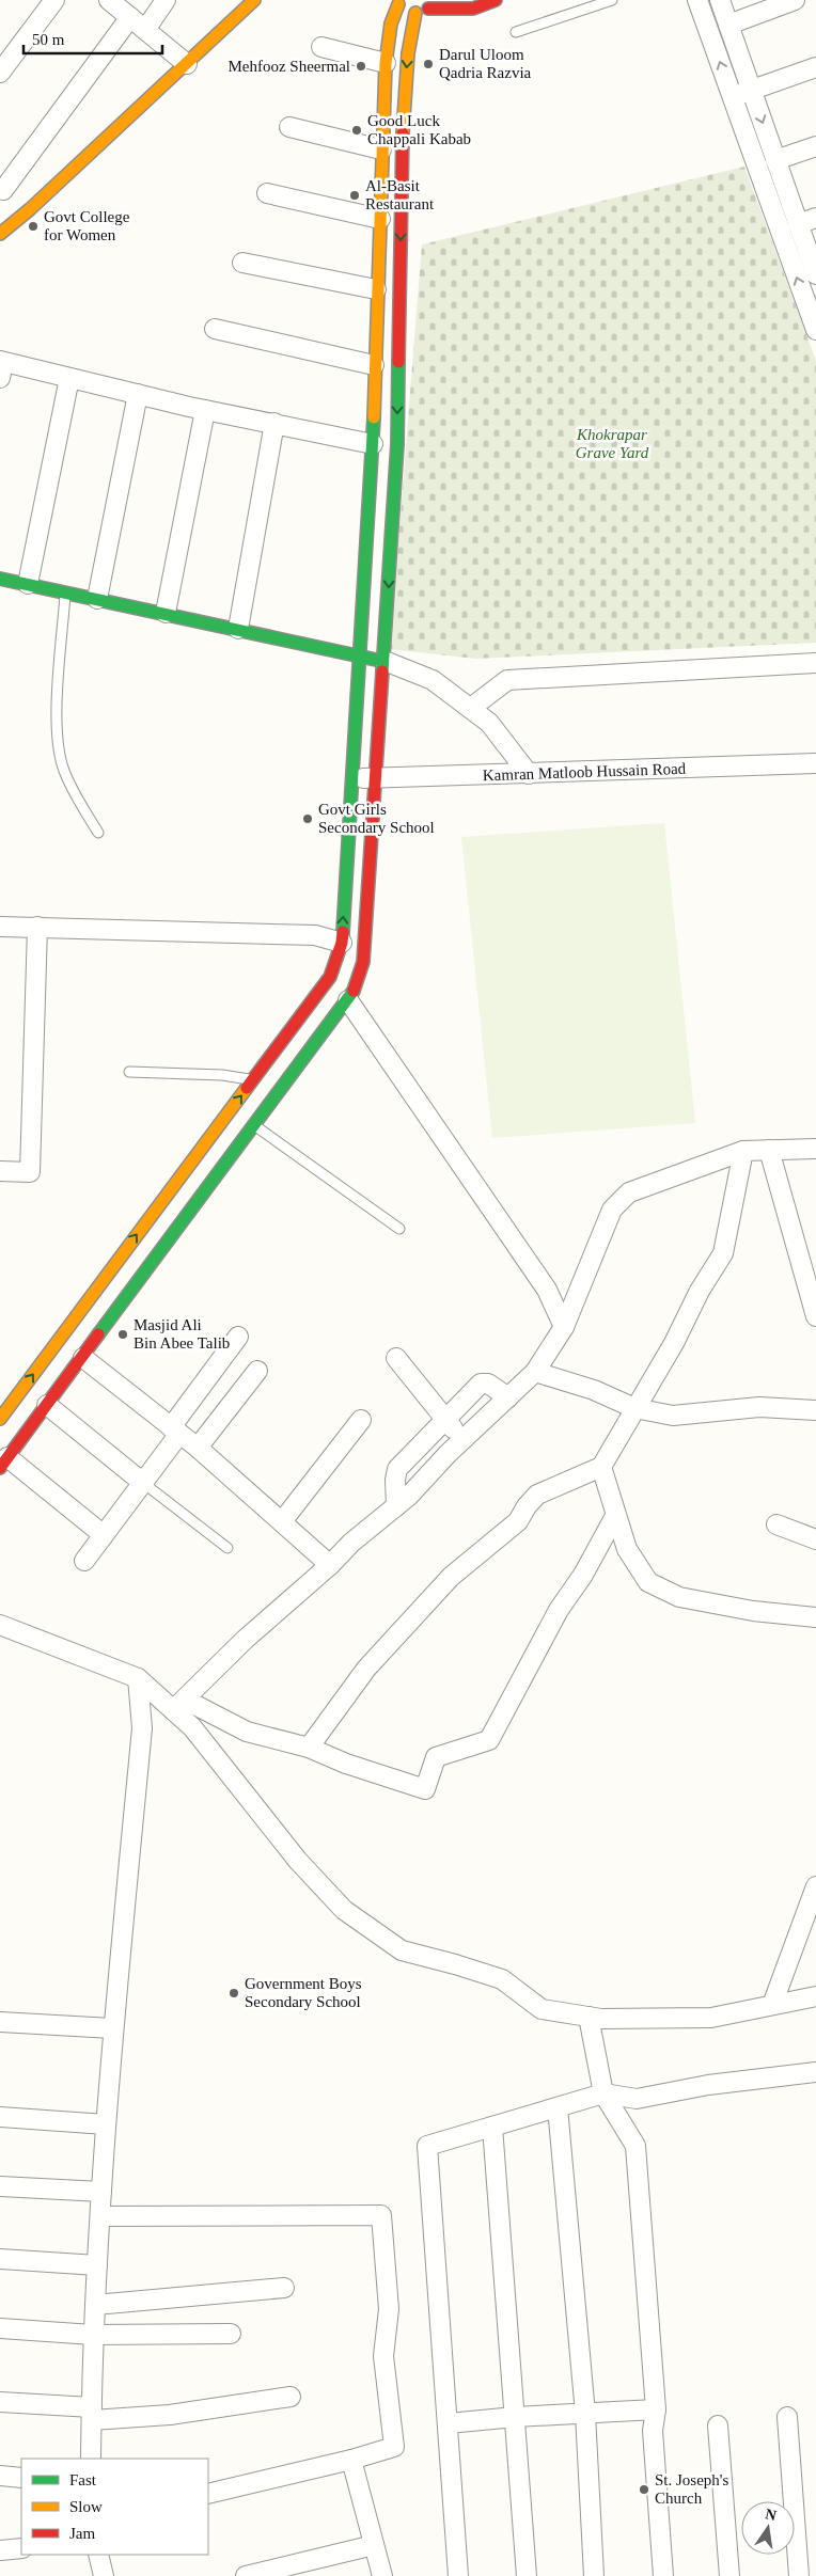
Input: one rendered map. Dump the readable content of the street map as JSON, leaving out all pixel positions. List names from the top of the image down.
{
  "streets": {
    "street": ["Kamran Matloob Hussain Road"]
  },
  "parks": ["Khokrapar Grave Yard"],
  "places": [
    "Darul Uloom Qadria Razvia",
    "Mehfooz Sheermal",
    "Good Luck Chappali Kabab",
    "Al-Basit Restaurant",
    "Govt College for Women",
    "Govt Girls Secondary School",
    "Masjid Ali Bin Abee Talib",
    "Government Boys Secondary School",
    "St. Joseph's Church"
  ],
  "legend": ["Fast", "Slow", "Jam"],
  "scale_bar": "50 m",
  "north": "top"
}
